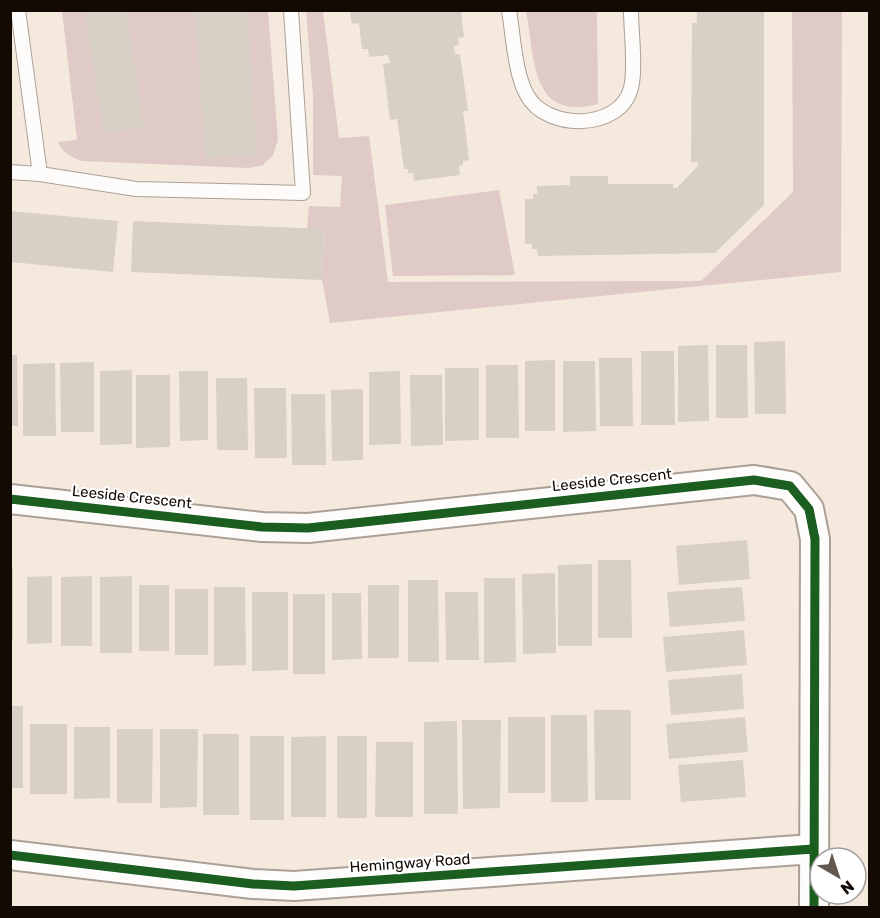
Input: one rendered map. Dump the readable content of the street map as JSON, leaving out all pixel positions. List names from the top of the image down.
{
  "streets": {
    "street": ["Leeside Crescent", "Hemingway Road"]
  },
  "north": "bottom right"
}
